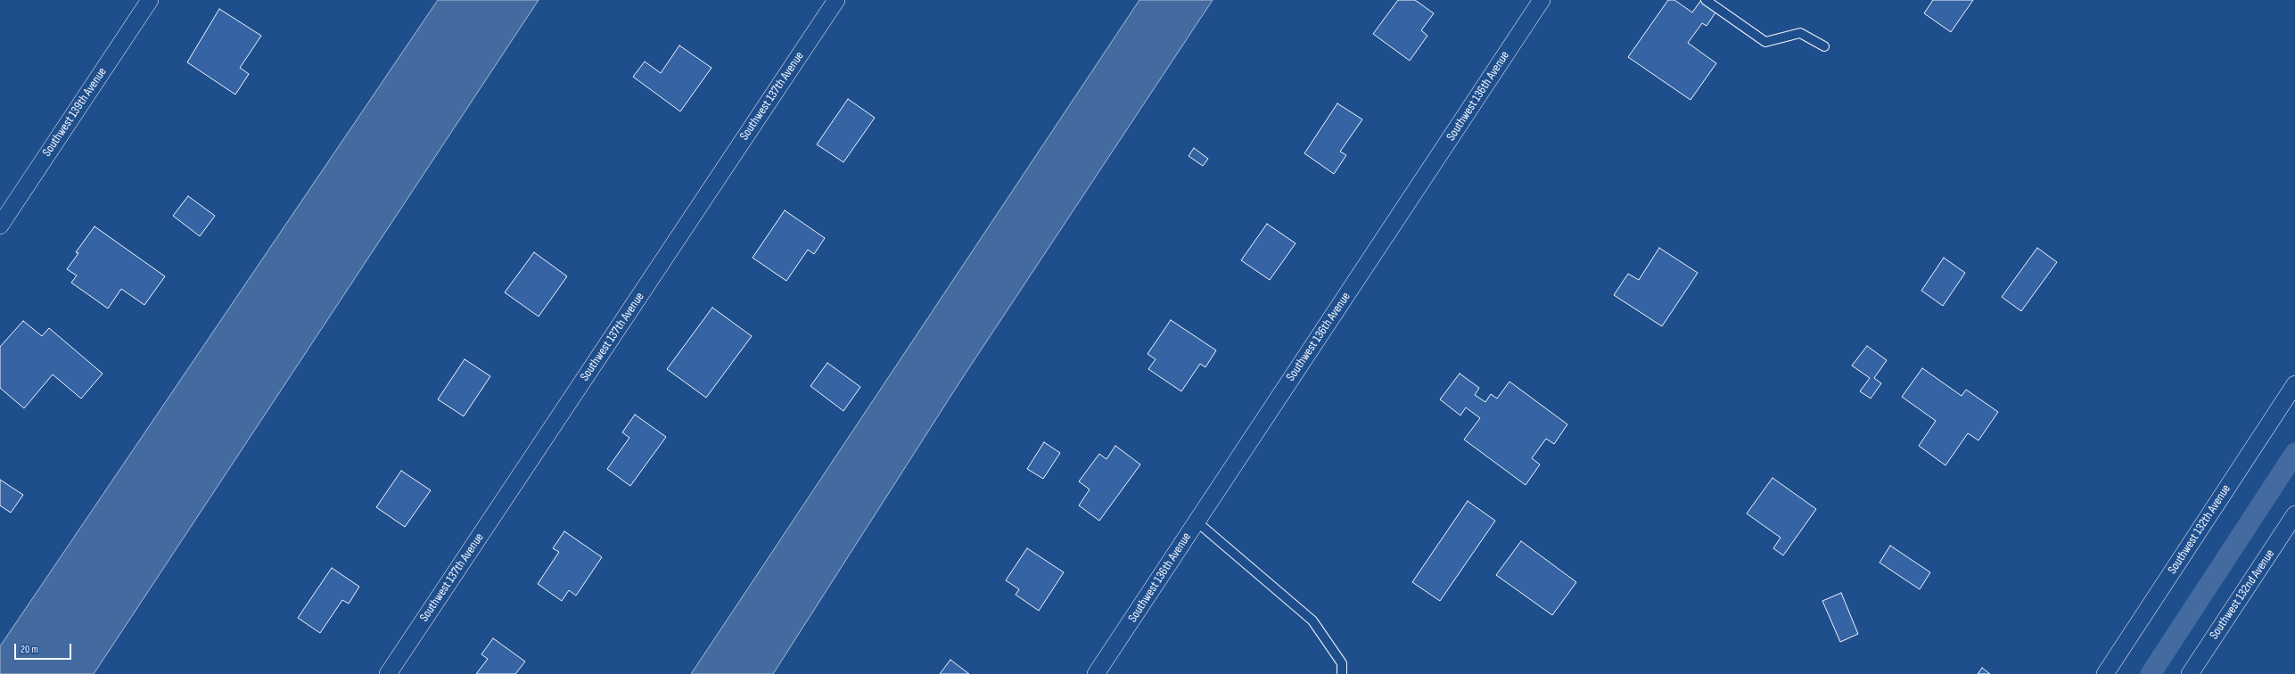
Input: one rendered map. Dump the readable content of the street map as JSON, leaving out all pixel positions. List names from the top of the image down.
{
  "streets": {
    "street": [
      "Southwest 137th Avenue",
      "Southwest 136th Avenue",
      "Southwest 139th Avenue",
      "Southwest 132th Avenue",
      "Southwest 132nd Avenue"
    ]
  },
  "scale_bar": "20 m"
}
